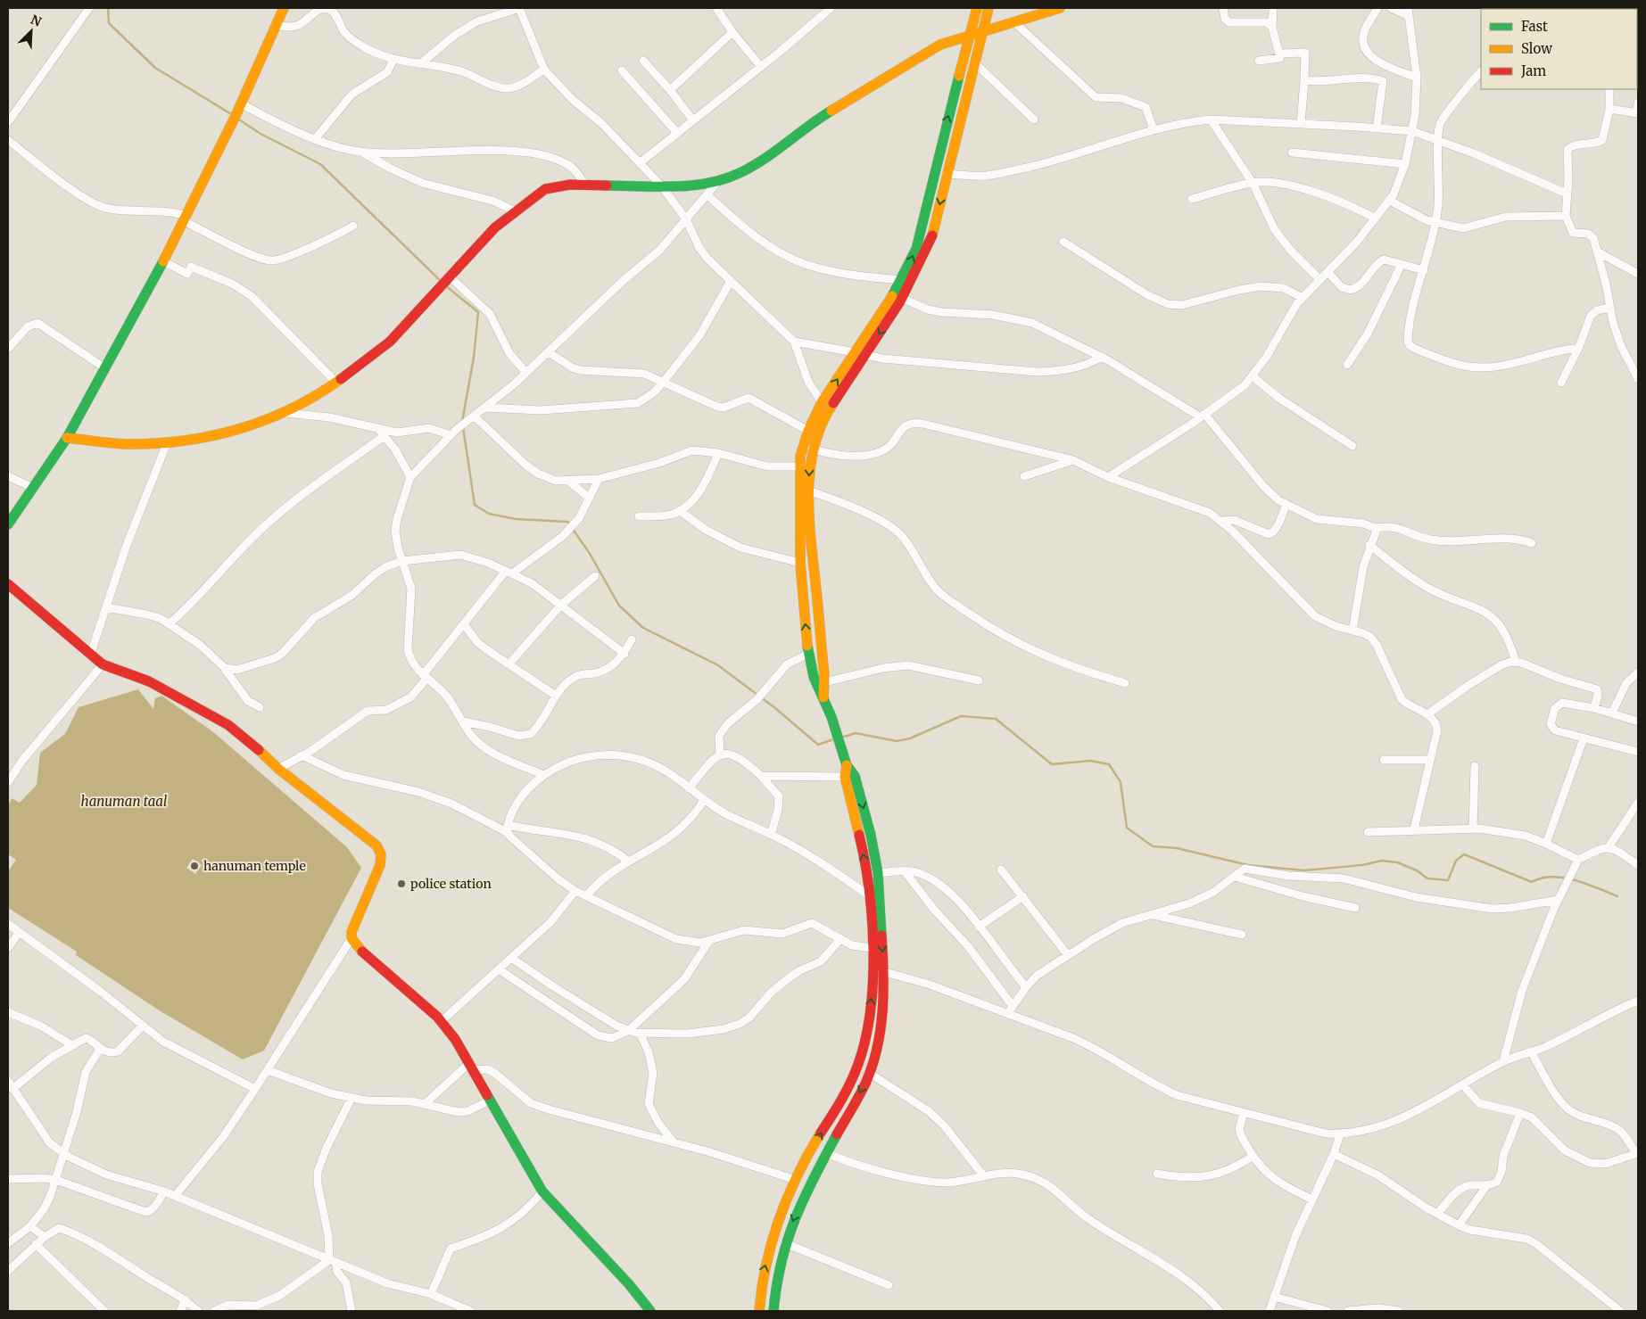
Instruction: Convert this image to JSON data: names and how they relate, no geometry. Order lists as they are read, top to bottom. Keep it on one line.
{"water":["hanuman taal"],"places":["hanuman temple","police station"],"legend":["Fast","Slow","Jam"],"north":"top right"}
